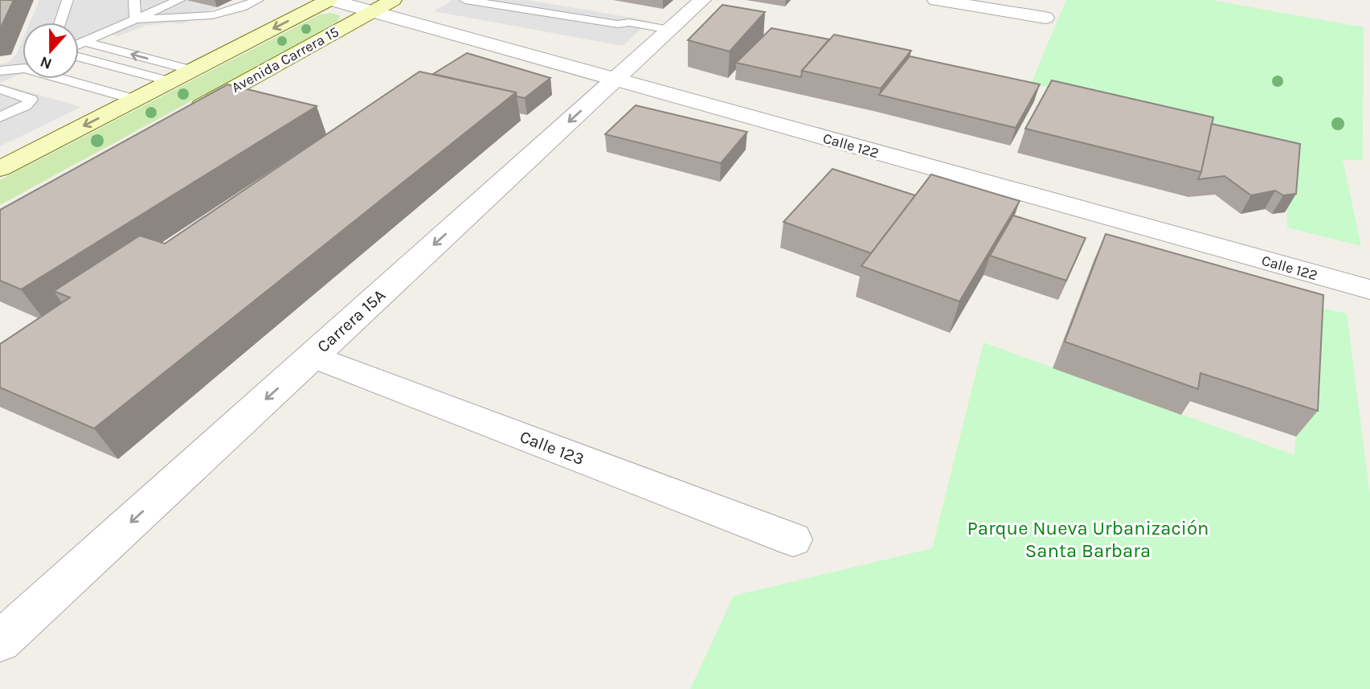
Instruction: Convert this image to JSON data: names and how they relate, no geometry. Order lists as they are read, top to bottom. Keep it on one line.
{"streets":{"main road":["Avenida Carrera 15"],"street":["Calle 122","Carrera 15A","Calle 123"]},"crossings":[["Avenida Carrera 15","Calle 122"],["Calle 122","Carrera 15A"],["Carrera 15A","Calle 123"]],"one_way":["Carrera 15A"],"parks":["Parque Nueva Urbanización Santa Barbara"],"north":"bottom"}
